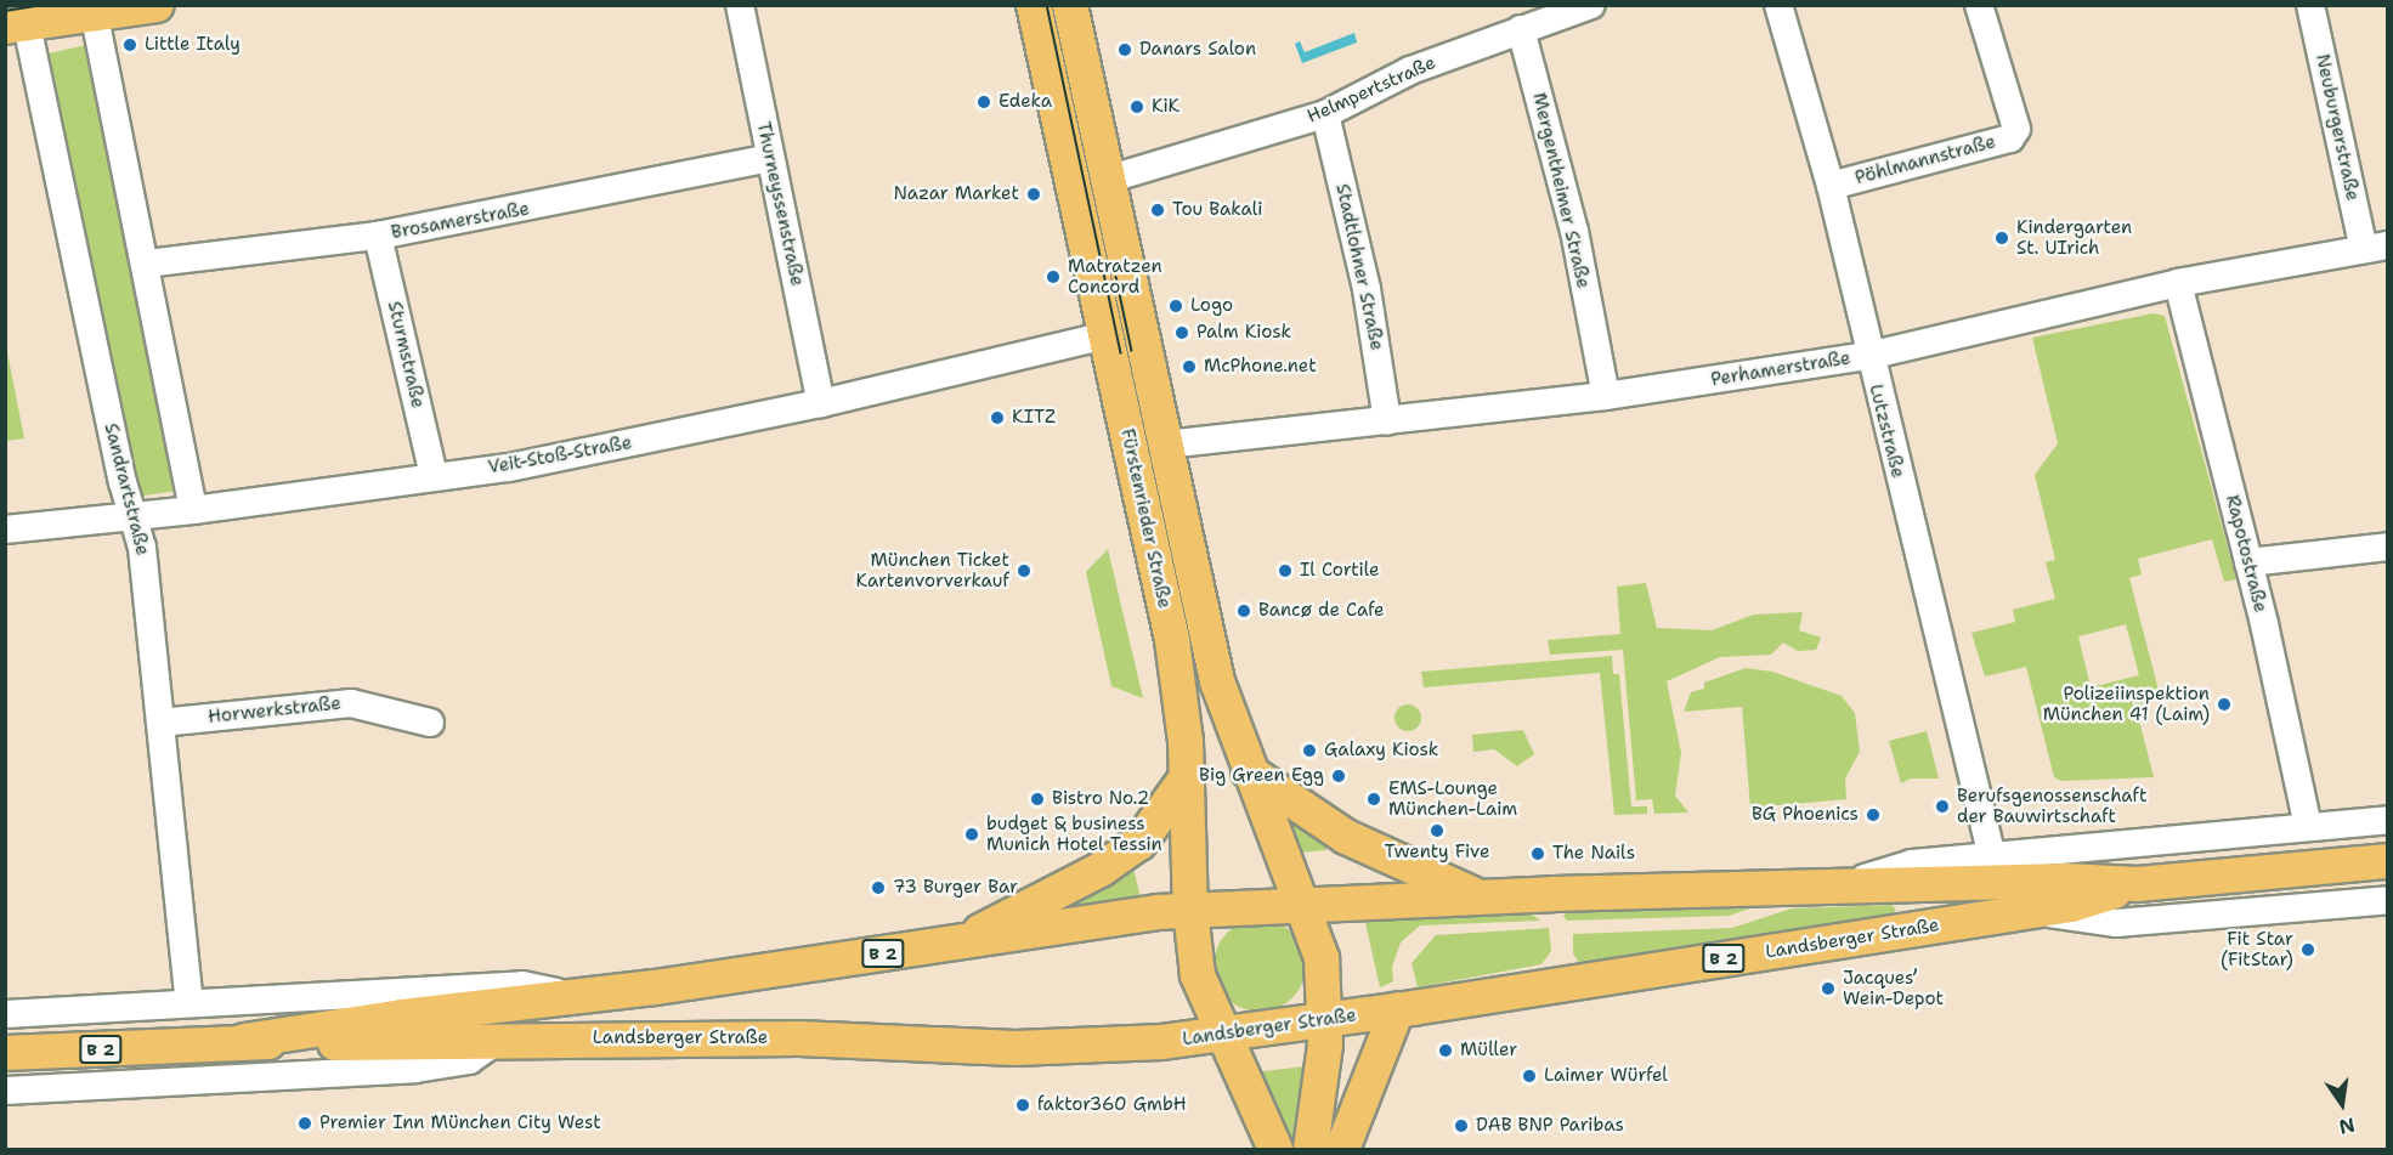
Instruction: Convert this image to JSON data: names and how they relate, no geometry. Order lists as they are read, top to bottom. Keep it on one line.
{"streets":{"main road":["Fürstenrieder Straße","Landsberger Straße","B 2"],"street":["Helmpertstraße","Neuburgerstraße","Pöhlmannstraße","Mergentheimer Straße","Thurneyssenstraße","Brosamerstraße","Stadtlohner Straße","Sturmstraße","Perhamerstraße","Lutzstraße","Veit-Stoß-Straße","Sandrartstraße","Rapotostraße","Horwerkstraße"]},"crossings":[["Helmpertstraße","Mergentheimer Straße"],["Helmpertstraße","Stadtlohner Straße"],["Helmpertstraße","Fürstenrieder Straße"],["Neuburgerstraße","Perhamerstraße"],["Pöhlmannstraße","Lutzstraße"],["Mergentheimer Straße","Perhamerstraße"],["Thurneyssenstraße","Brosamerstraße"],["Thurneyssenstraße","Veit-Stoß-Straße"],["Brosamerstraße","Sturmstraße"],["Stadtlohner Straße","Perhamerstraße"],["Sturmstraße","Veit-Stoß-Straße"],["Perhamerstraße","Lutzstraße"],["Perhamerstraße","Fürstenrieder Straße"],["Perhamerstraße","Rapotostraße"],["Lutzstraße","Landsberger Straße"],["Veit-Stoß-Straße","Sandrartstraße"],["Veit-Stoß-Straße","Fürstenrieder Straße"],["Sandrartstraße","Horwerkstraße"],["Sandrartstraße","Landsberger Straße"],["Fürstenrieder Straße","Landsberger Straße"],["Rapotostraße","Landsberger Straße"]],"places":["Little Italy","Danars Salon","Edeka","KiK","Nazar Market","Tou Bakali","Kindergarten St. UIrich","Matratzen Concord","Logo","Palm Kiosk","McPhone.net","KITZ","München Ticket Kartenvorverkauf","Il Cortile","Bancø de Cafe","Polizeiinspektion München 41 (Laim)","Galaxy Kiosk","Big Green Egg","Bistro No.2","EMS-Lounge München-Laim","Berufsgenossenschaft der Bauwirtschaft","BG Phoenics","Twenty Five","budget & business Munich Hotel Tessin","The Nails","73 Burger Bar","Fit Star (FitStar)","Jacques’ Wein-Depot","Müller","Laimer Würfel","faktor360 GmbH","Premier Inn München City West","DAB BNP Paribas"],"north":"bottom"}
